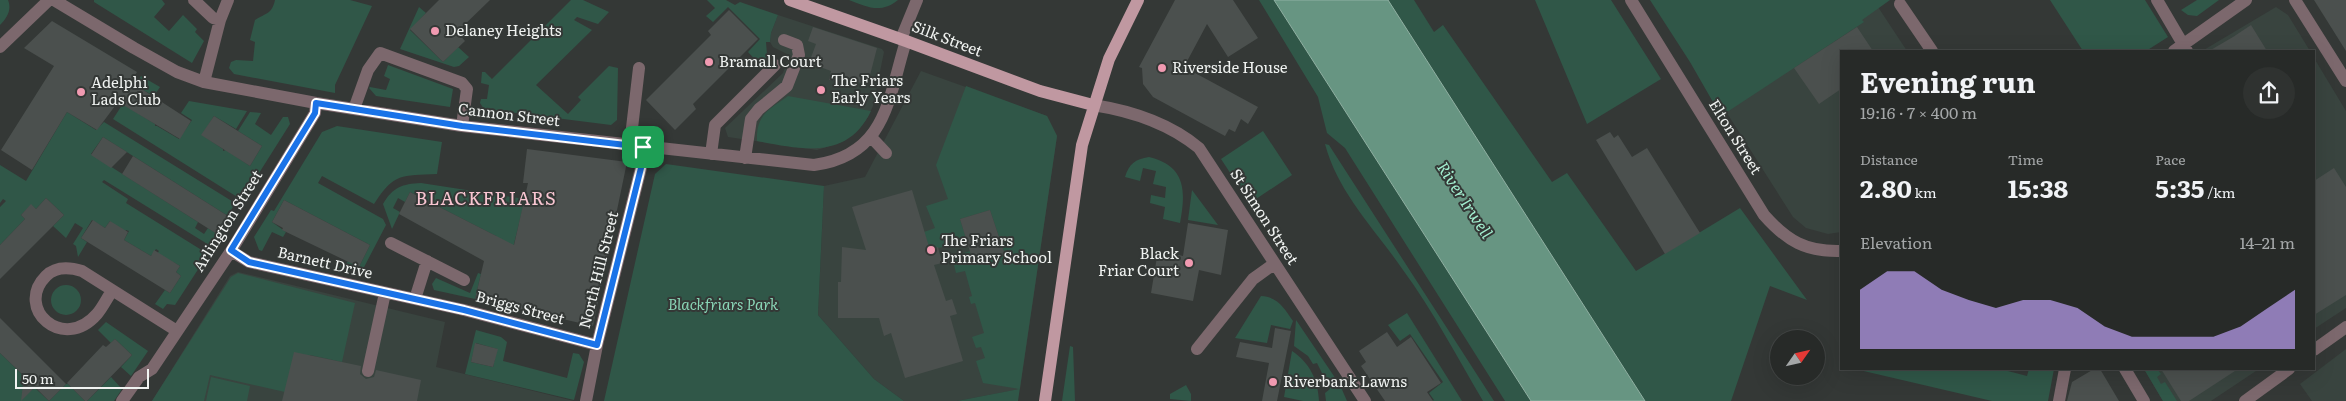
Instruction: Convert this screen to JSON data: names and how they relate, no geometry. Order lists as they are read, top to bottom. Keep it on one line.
{"streets":{"main road":["Silk Street"],"street":["Cannon Street","Elton Street","St Simon Street","Arlington Street","Barnett Drive","North Hill Street","Briggs Street"]},"crossings":[["Silk Street","Cannon Street"],["Silk Street","St Simon Street"],["Cannon Street","Arlington Street"],["Cannon Street","North Hill Street"],["Arlington Street","Barnett Drive"],["Barnett Drive","Briggs Street"],["North Hill Street","Briggs Street"]],"districts":["BLACKFRIARS"],"water":["River Irwell"],"parks":["Blackfriars Park"],"places":["Delaney Heights","Bramall Court","Riverside House","The Friars Early Years","Adelphi Lads Club","The Friars Primary School","Black Friar Court","Riverbank Lawns"],"scale_bar":"50 m","north":"top right","page":{"heading":["Evening run","19:16 · 7 × 400 m"],"stats":[["Distance","2.80 km"],["Time","15:38"],["Pace","5:35 /km"]],"chart":["Elevation","14–21 m"],"scale":"50 m"}}
